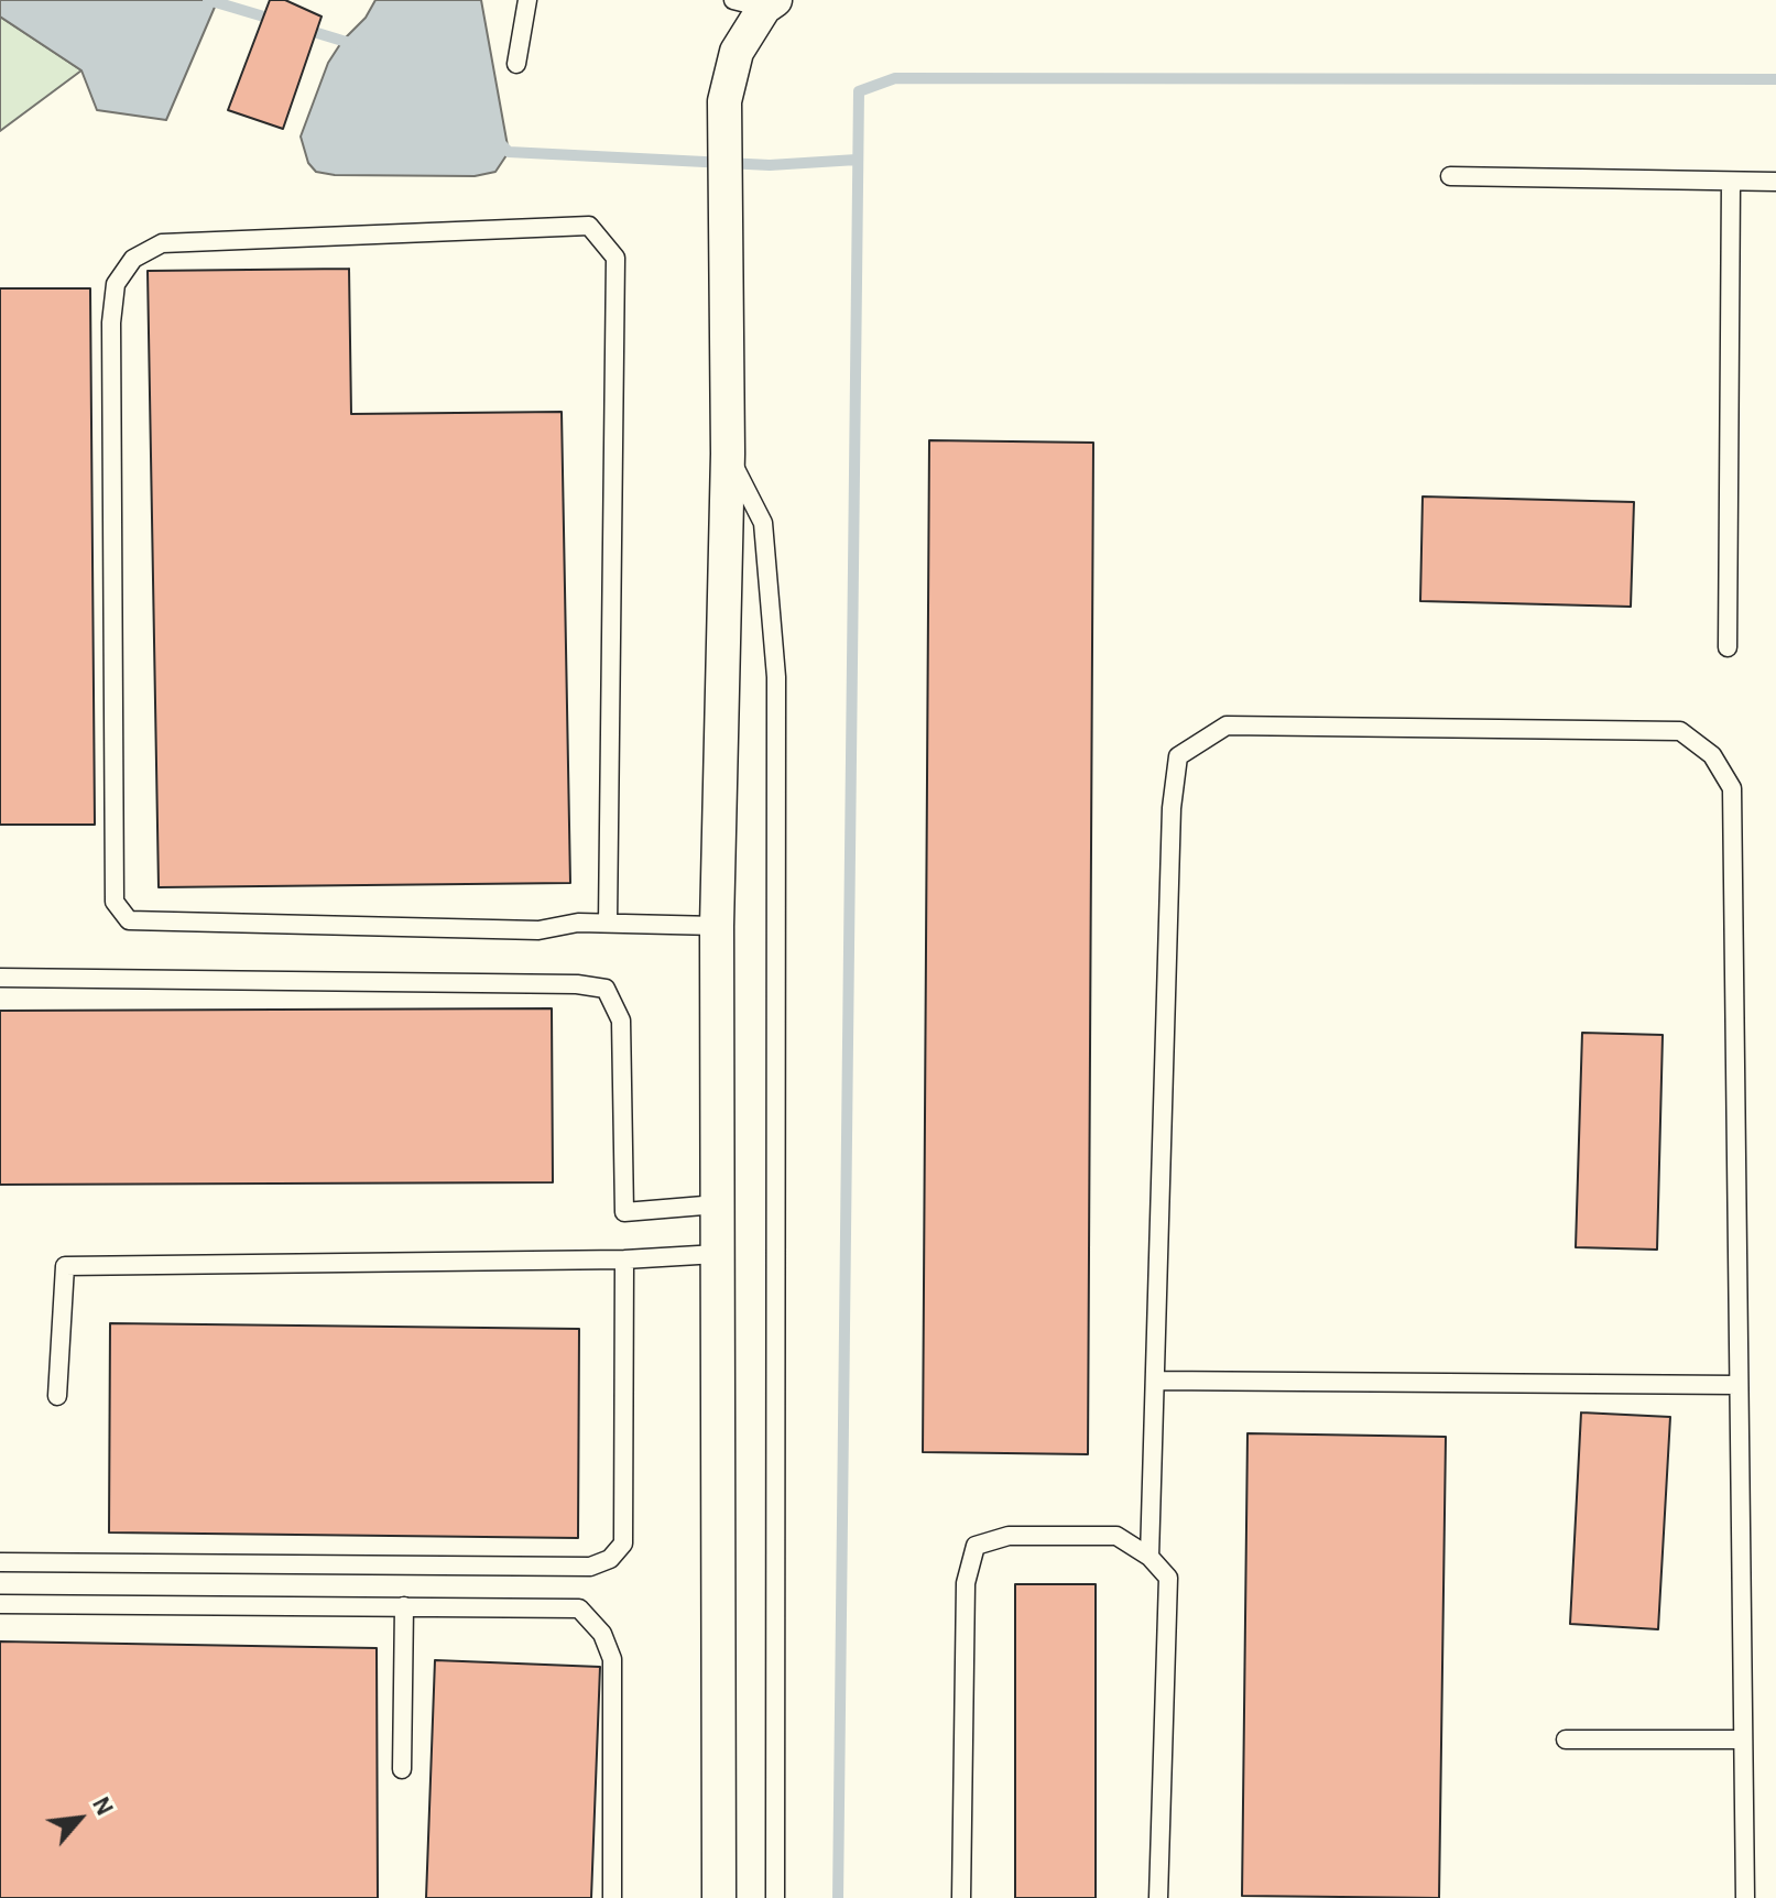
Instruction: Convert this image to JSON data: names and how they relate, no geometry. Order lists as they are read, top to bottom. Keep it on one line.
{"north":"top right"}
